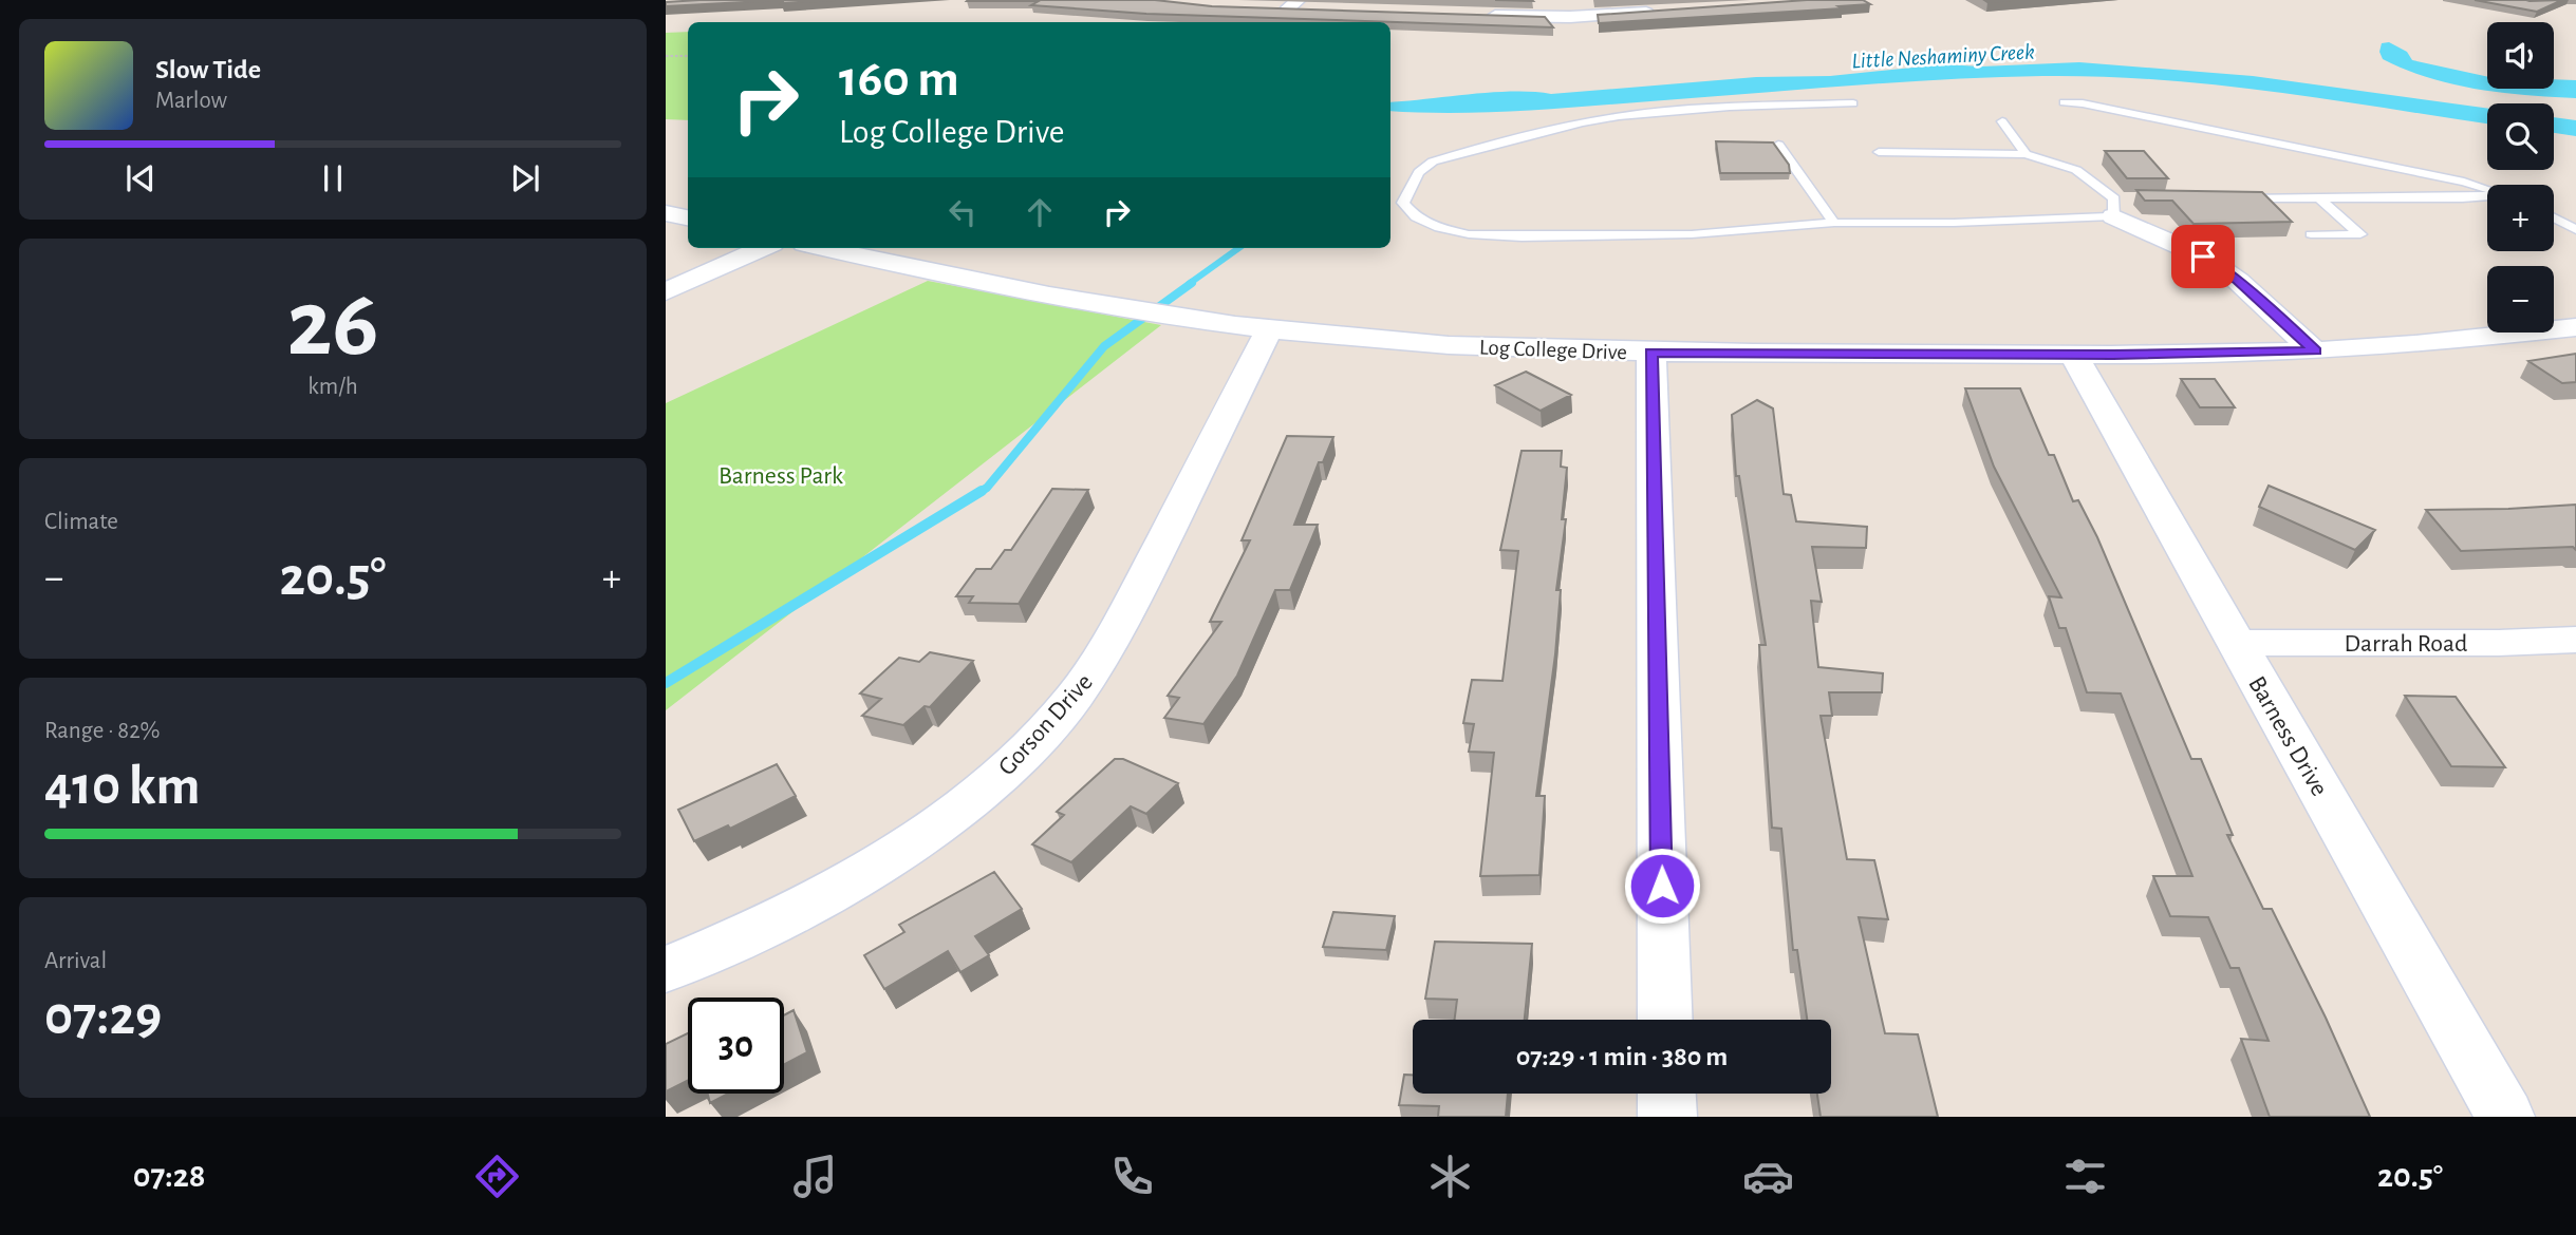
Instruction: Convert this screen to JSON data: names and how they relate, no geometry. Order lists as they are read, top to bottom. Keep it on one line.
{"streets":{"street":["Log College Drive","Darrah Road","Gorson Drive","Barness Drive"]},"crossings":[["Log College Drive","Gorson Drive"],["Log College Drive","Barness Drive"],["Darrah Road","Barness Drive"]],"water":["Little Neshaminy Creek"],"parks":["Barness Park"],"page":{"map_buttons":["+","−"],"turn":["160 m","Log College Drive"],"song":["Slow Tide","Marlow"],"tile":[["26","km/h"],"Climate",["Range · 82%","410 km"],["Arrival","07:29"]],"heat":["−","20.5°","+"],"limit":"30","trip":"07:29 · 1 min · 380 m","tabs":["07:28","20.5°"]}}
